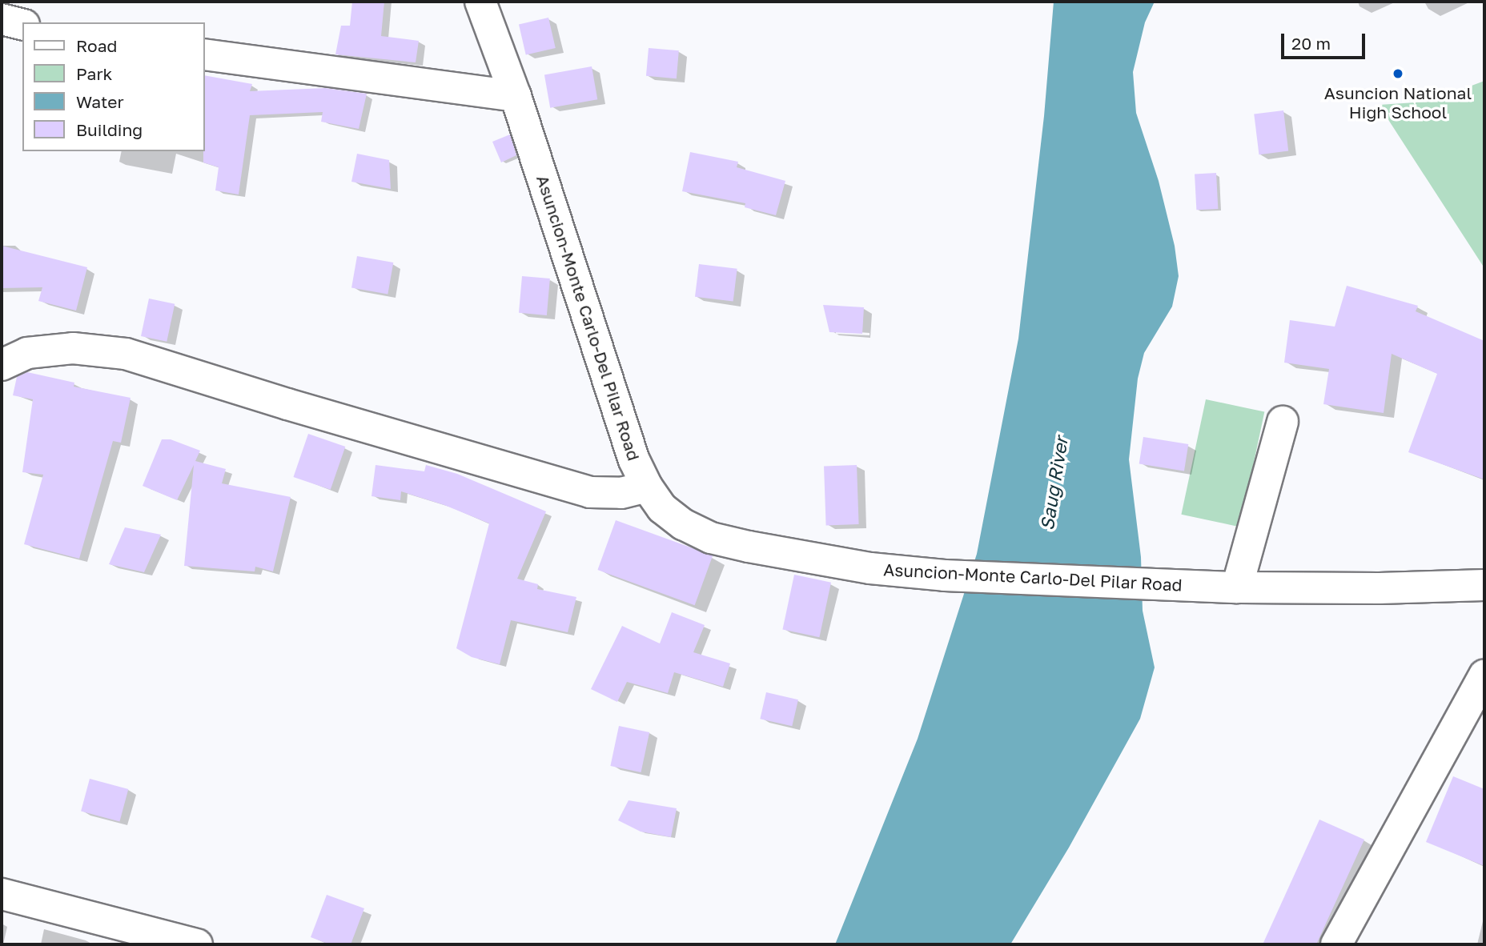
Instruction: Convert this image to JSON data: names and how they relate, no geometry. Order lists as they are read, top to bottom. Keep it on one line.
{"streets":{"street":["Asuncion-Monte Carlo-Del Pilar Road"]},"water":["Saug River"],"places":["Asuncion National High School"],"legend":["Road","Park","Water","Building"],"scale_bar":"20 m"}
